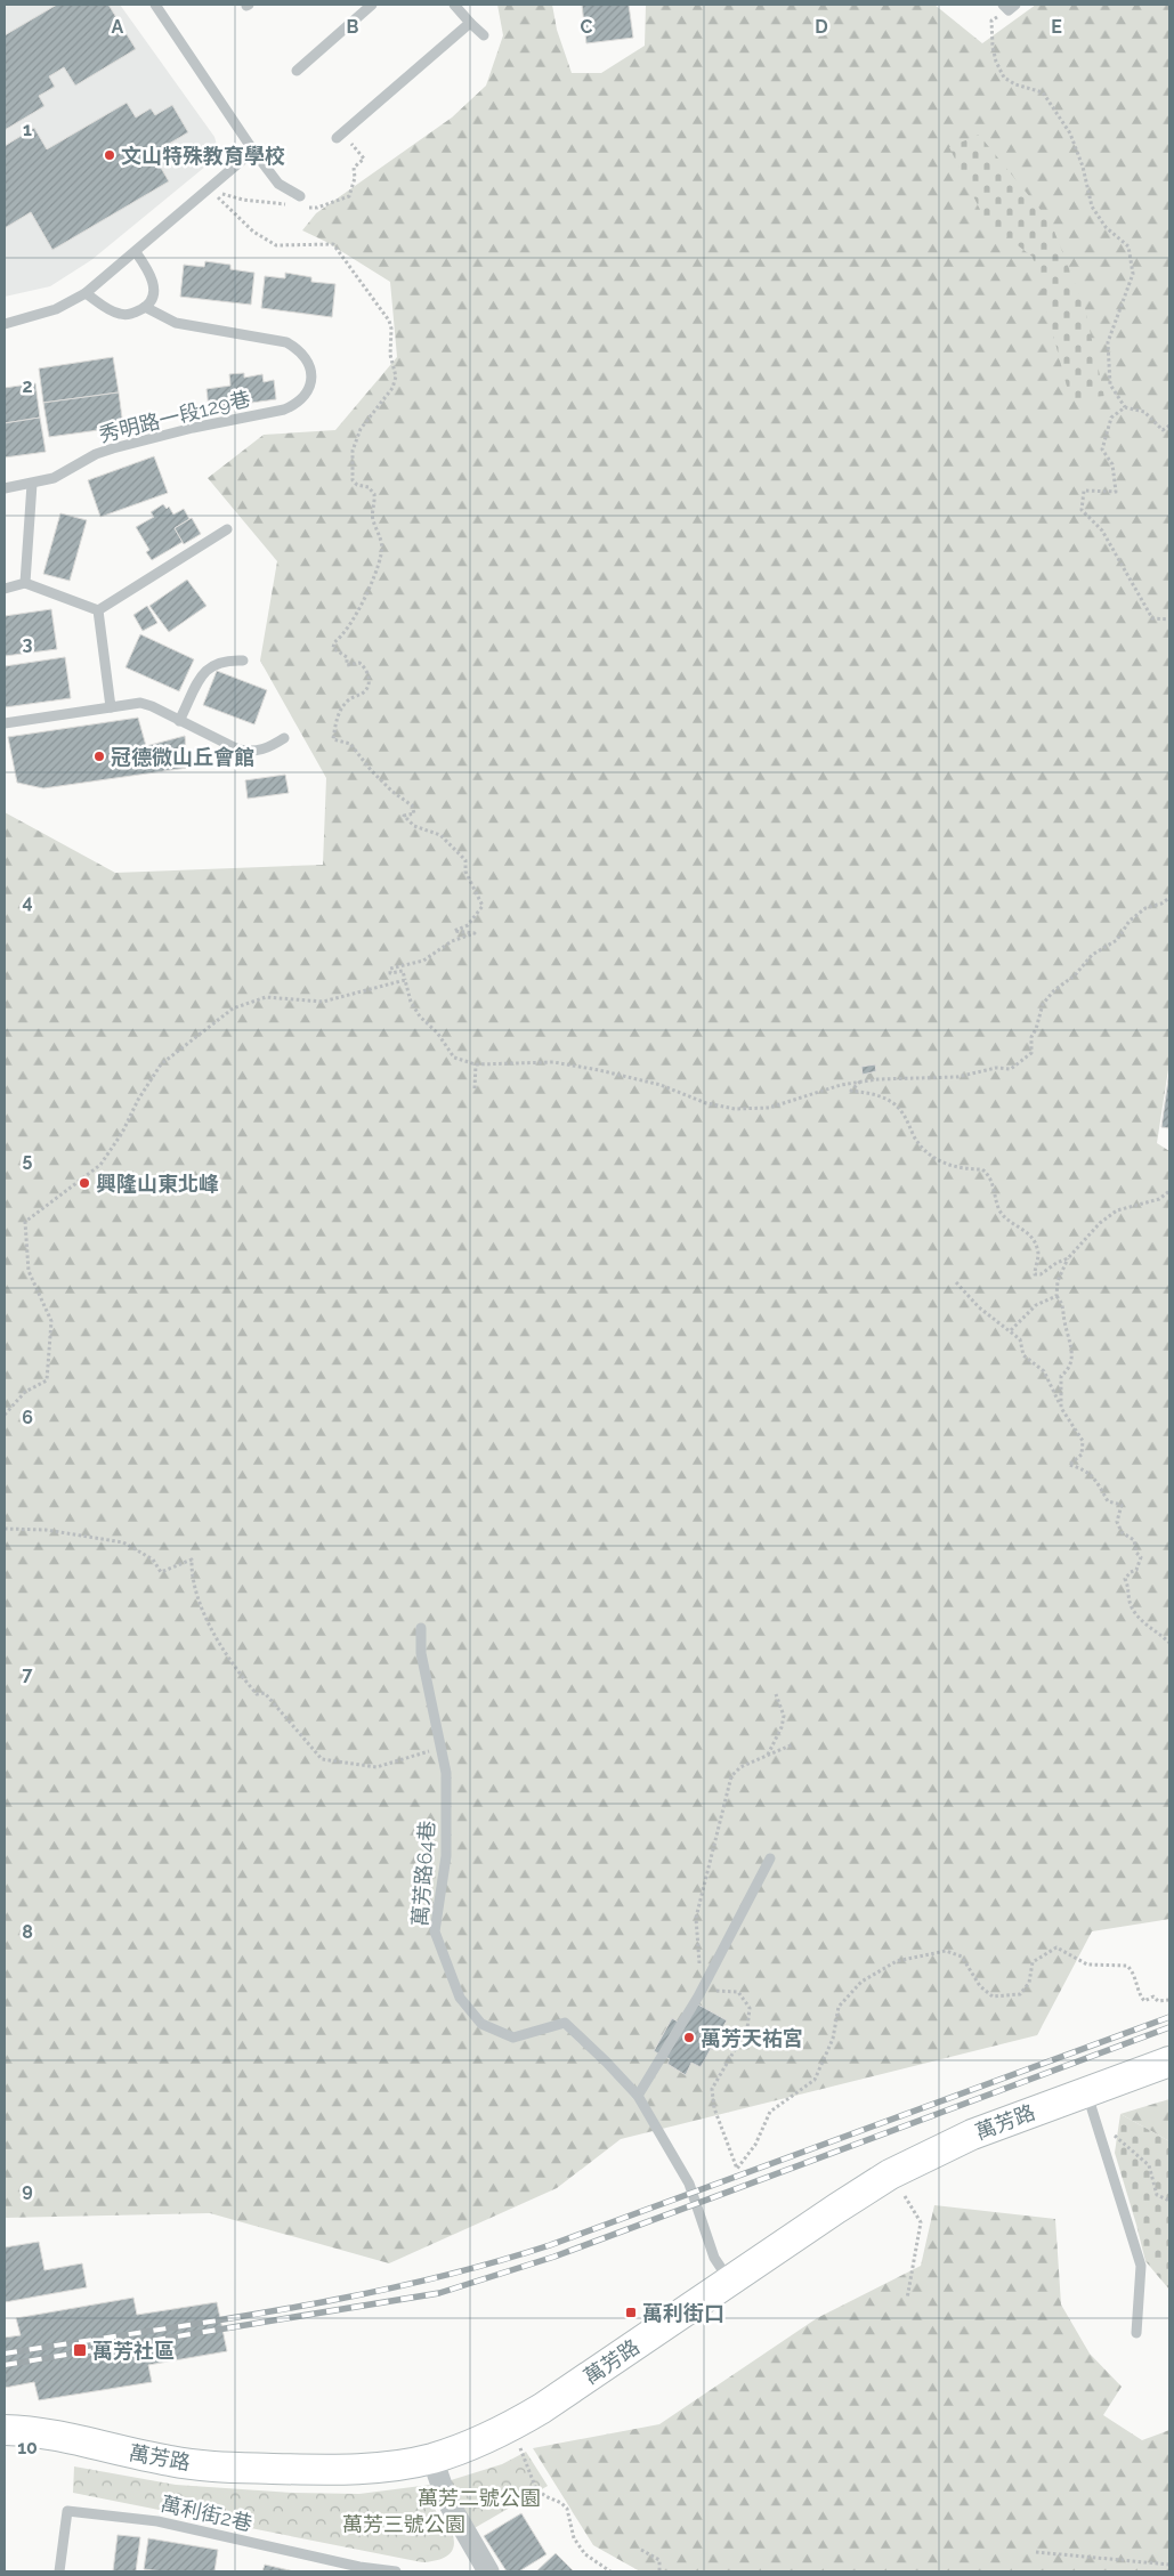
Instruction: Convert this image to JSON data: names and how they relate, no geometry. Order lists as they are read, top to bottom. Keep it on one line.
{"streets":{"street":["萬芳路"],"lane":["秀明路一段129巷","萬芳路64巷","萬利街2巷"]},"crossings":[["萬芳路64巷","萬芳路"]],"parks":["萬芳二號公園","萬芳三號公園"],"places":{"other":["文山特殊教育學校","冠德微山丘會館","興隆山東北峰","萬芳天祐宮"],"transit":["萬利街口","萬芳社區"]},"grid":{"columns":["A","B","C","D","E"],"rows":["1","2","3","4","5","6","7","8","9","10"]}}
